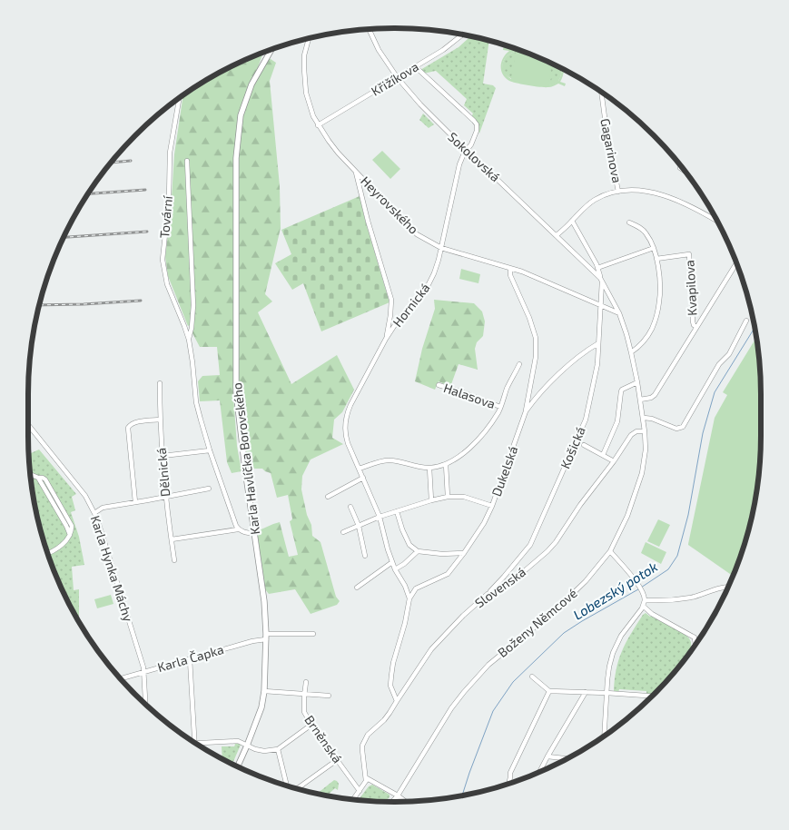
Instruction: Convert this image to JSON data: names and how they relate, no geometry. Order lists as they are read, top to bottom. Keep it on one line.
{"streets":{"street":["Křižíkova","Gagarinova","Sokolovská","Heyrovského","Tovární","Kvapilova","Hornická","Halasova","Košická","Karla Havlíčka Borovského","Dukelská","Dělnická","Karla Hynka Máchy","Slovenská","Boženy Němcové","Karla Čapka","Brněnská"]},"crossings":[["Křižíkova","Sokolovská"],["Křižíkova","Heyrovského"],["Křižíkova","Hornická"],["Sokolovská","Heyrovského"],["Sokolovská","Hornická"],["Sokolovská","Košická"],["Sokolovská","Boženy Němcové"],["Heyrovského","Hornická"],["Heyrovského","Košická"],["Hornická","Dukelská"],["Košická","Dukelská"],["Košická","Slovenská"],["Karla Havlíčka Borovského","Karla Čapka"],["Karla Hynka Máchy","Karla Čapka"],["Slovenská","Boženy Němcové"]],"water":["Lobezský potok"]}
